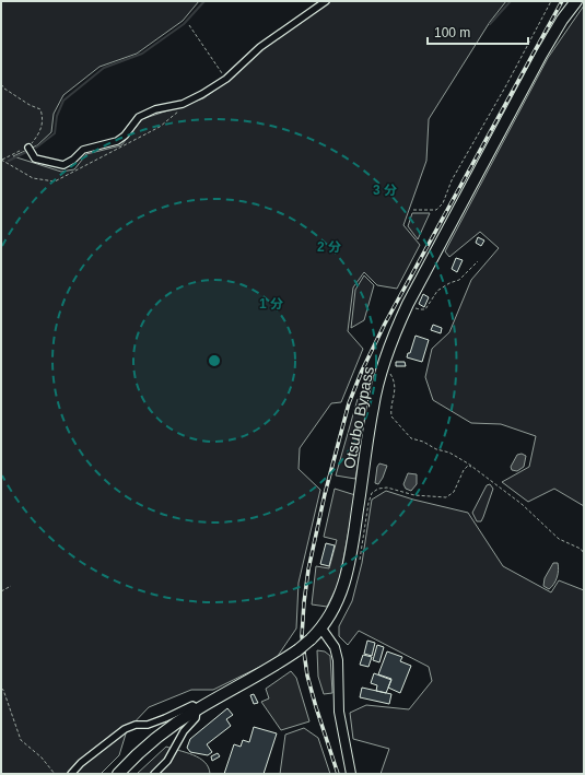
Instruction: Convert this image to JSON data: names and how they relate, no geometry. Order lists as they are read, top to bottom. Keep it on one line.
{"streets":{"highway":["Otsubo Bypass"]},"scale_bar":"100 m","rings":["3 分","2 分","1 分"]}
